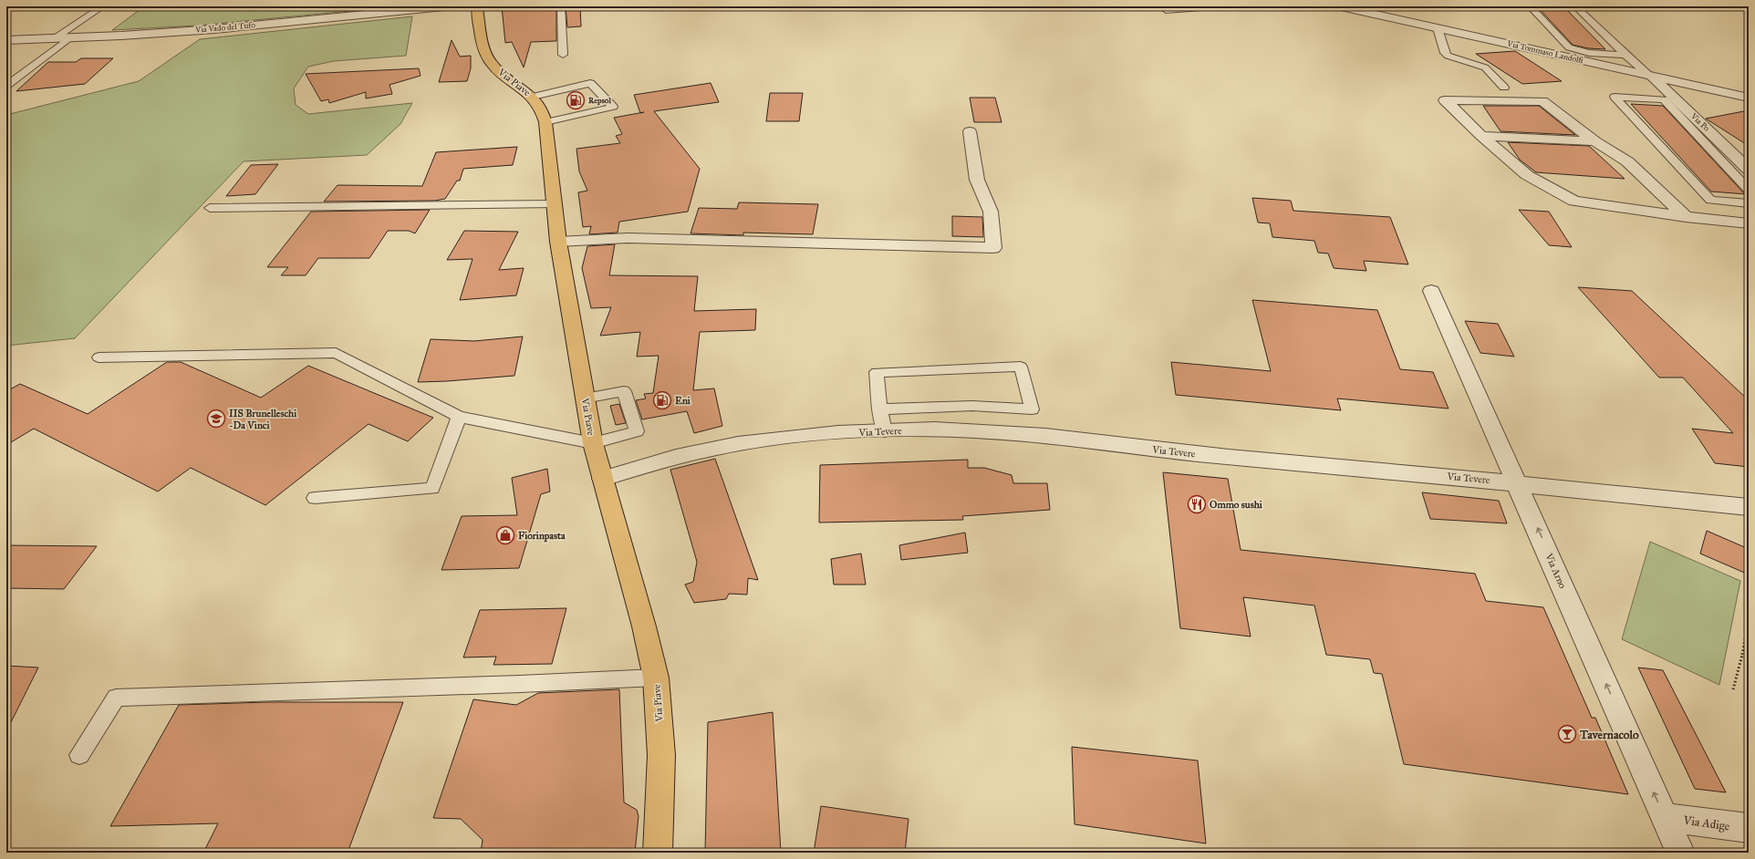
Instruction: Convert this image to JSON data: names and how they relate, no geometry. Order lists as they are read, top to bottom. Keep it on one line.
{"streets":{"main road":["Via Piave"],"street":["Via Vado del Tufo","Via Tommaso Landolfi","Via Po","Via Tevere","Via Arno","Via Adige"]},"crossings":[["Via Tommaso Landolfi","Via Po"],["Via Piave","Via Tevere"],["Via Tevere","Via Arno"],["Via Arno","Via Adige"]],"one_way":["Via Arno"],"places":{"fuel station":["Repsol","Eni"],"school or university":["IIS Brunelleschi -Da Vinci"],"restaurant":["Ommo sushi"],"shop":["Fiorinpasta"],"bar":["Tavernacolo"]}}
